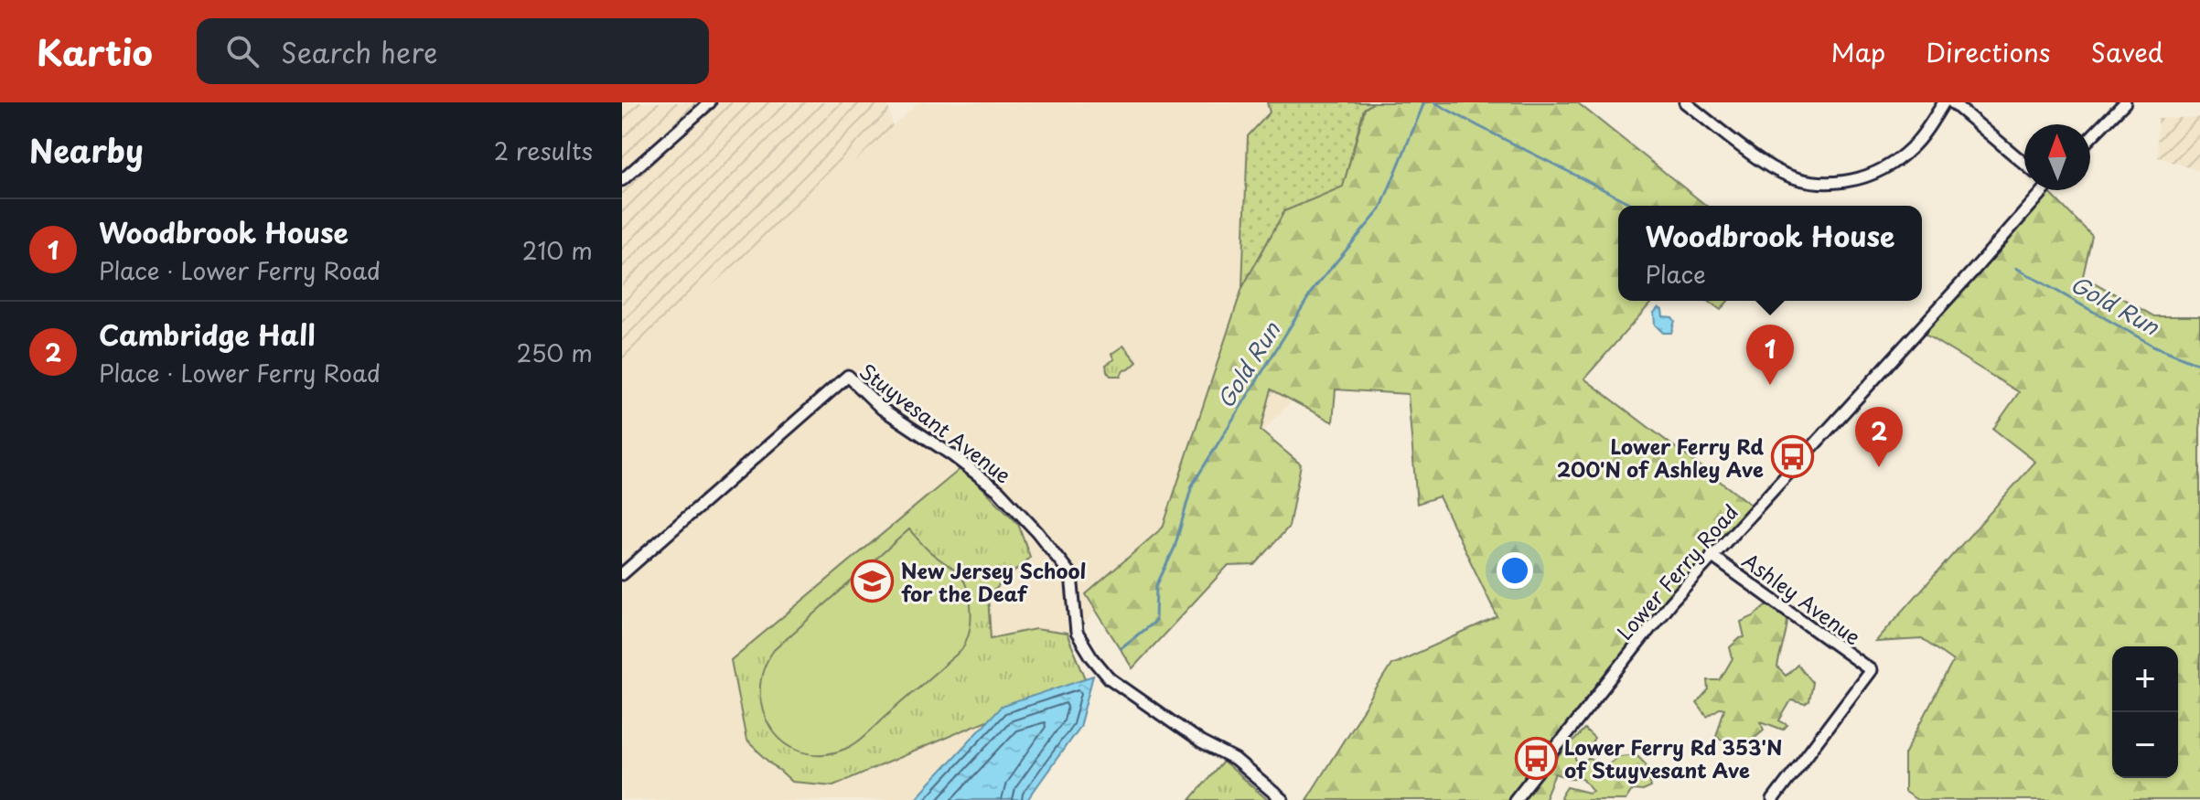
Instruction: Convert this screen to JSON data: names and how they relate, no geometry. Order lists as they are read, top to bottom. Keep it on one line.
{"streets":{"street":["Stuyvesant Avenue","Lower Ferry Road","Ashley Avenue"]},"crossings":[["Lower Ferry Road","Ashley Avenue"]],"water":["Gold Run"],"places":{"bus stop":["Lower Ferry Rd 200'N of Ashley Ave","Lower Ferry Rd 353'N of Stuyvesant Ave"],"school or university":["New Jersey School for the Deaf"]},"north":"top","page":{"header":"Kartio","search":"Search here","nav":["Map","Directions","Saved"],"heading":["Nearby","2 results"],"list":[{"mark":"1","name":"Woodbrook House","note":"Place · Lower Ferry Road","value":"210 m"},{"mark":"2","name":"Cambridge Hall","note":"Place · Lower Ferry Road","value":"250 m"}],"popup":["Woodbrook House","Place"],"pins":["1","2"],"map_buttons":["+","−"]}}
